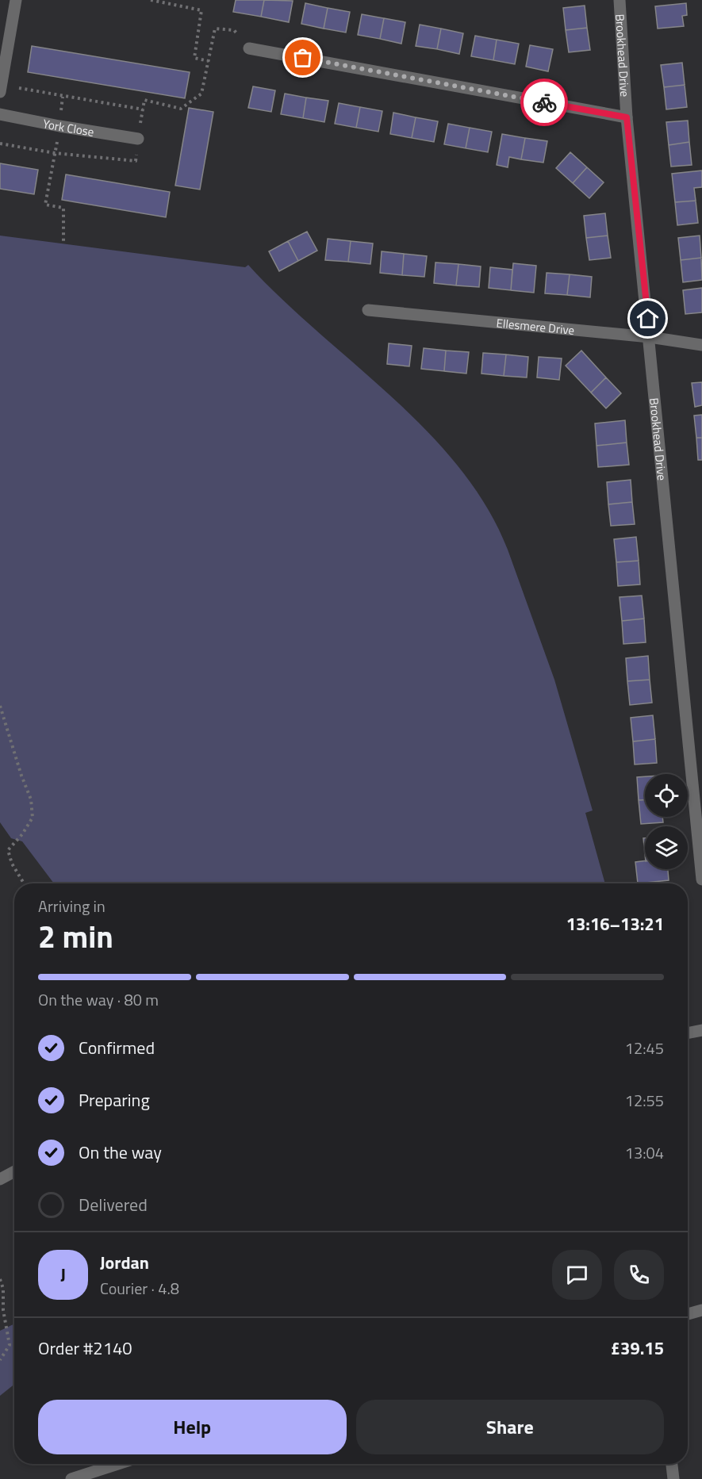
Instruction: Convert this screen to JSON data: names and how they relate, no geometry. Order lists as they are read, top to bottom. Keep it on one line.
{"streets":{"street":["Brookhead Drive","York Close","Ellesmere Drive"]},"crossings":[["Brookhead Drive","Ellesmere Drive"]],"page":{"heading":["2 min","Arriving in","13:16–13:21"],"panel":["Jordan","Courier · 4.8","Order #2140","£39.15"],"bar":"On the way · 80 m","list":[["Confirmed","12:45"],["Preparing","12:55"],["On the way","13:04"],"Delivered"],"round":"J","buttons":["Help","Share"]}}
